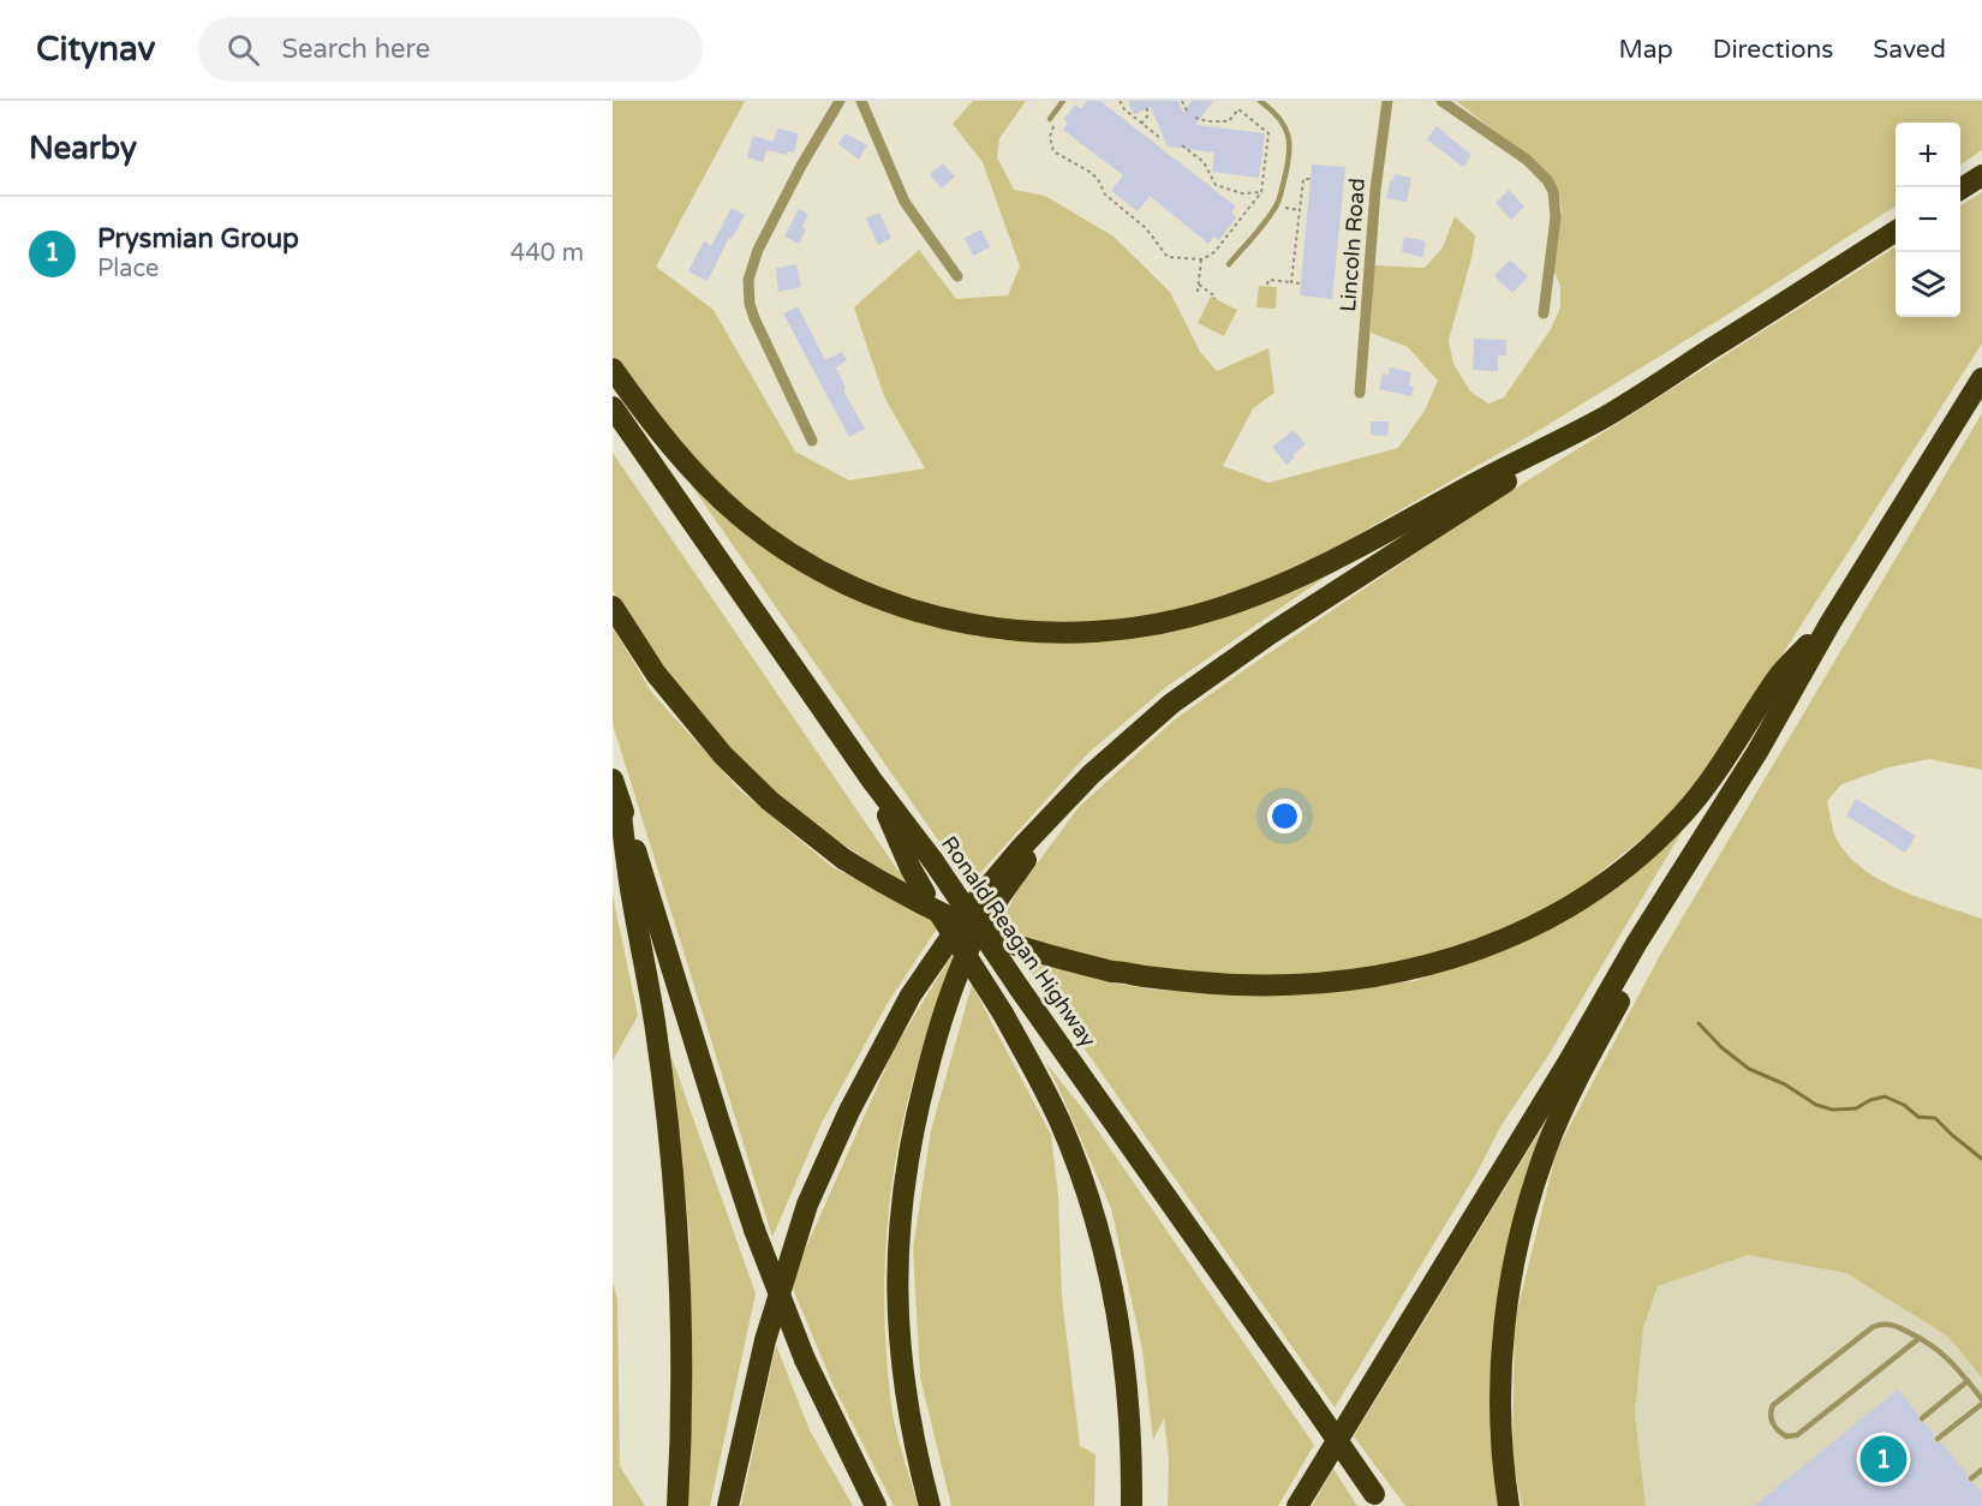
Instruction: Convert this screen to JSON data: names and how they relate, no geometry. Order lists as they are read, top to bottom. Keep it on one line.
{"streets":{"highway":["Ronald Reagan Highway"],"street":["Lincoln Road"]},"page":{"header":"Citynav","search":"Search here","nav":["Map","Directions","Saved"],"heading":"Nearby","map_buttons":["+","−"],"list":[{"mark":"1","name":"Prysmian Group","note":"Place","value":"440 m"}],"pins":"1"}}
